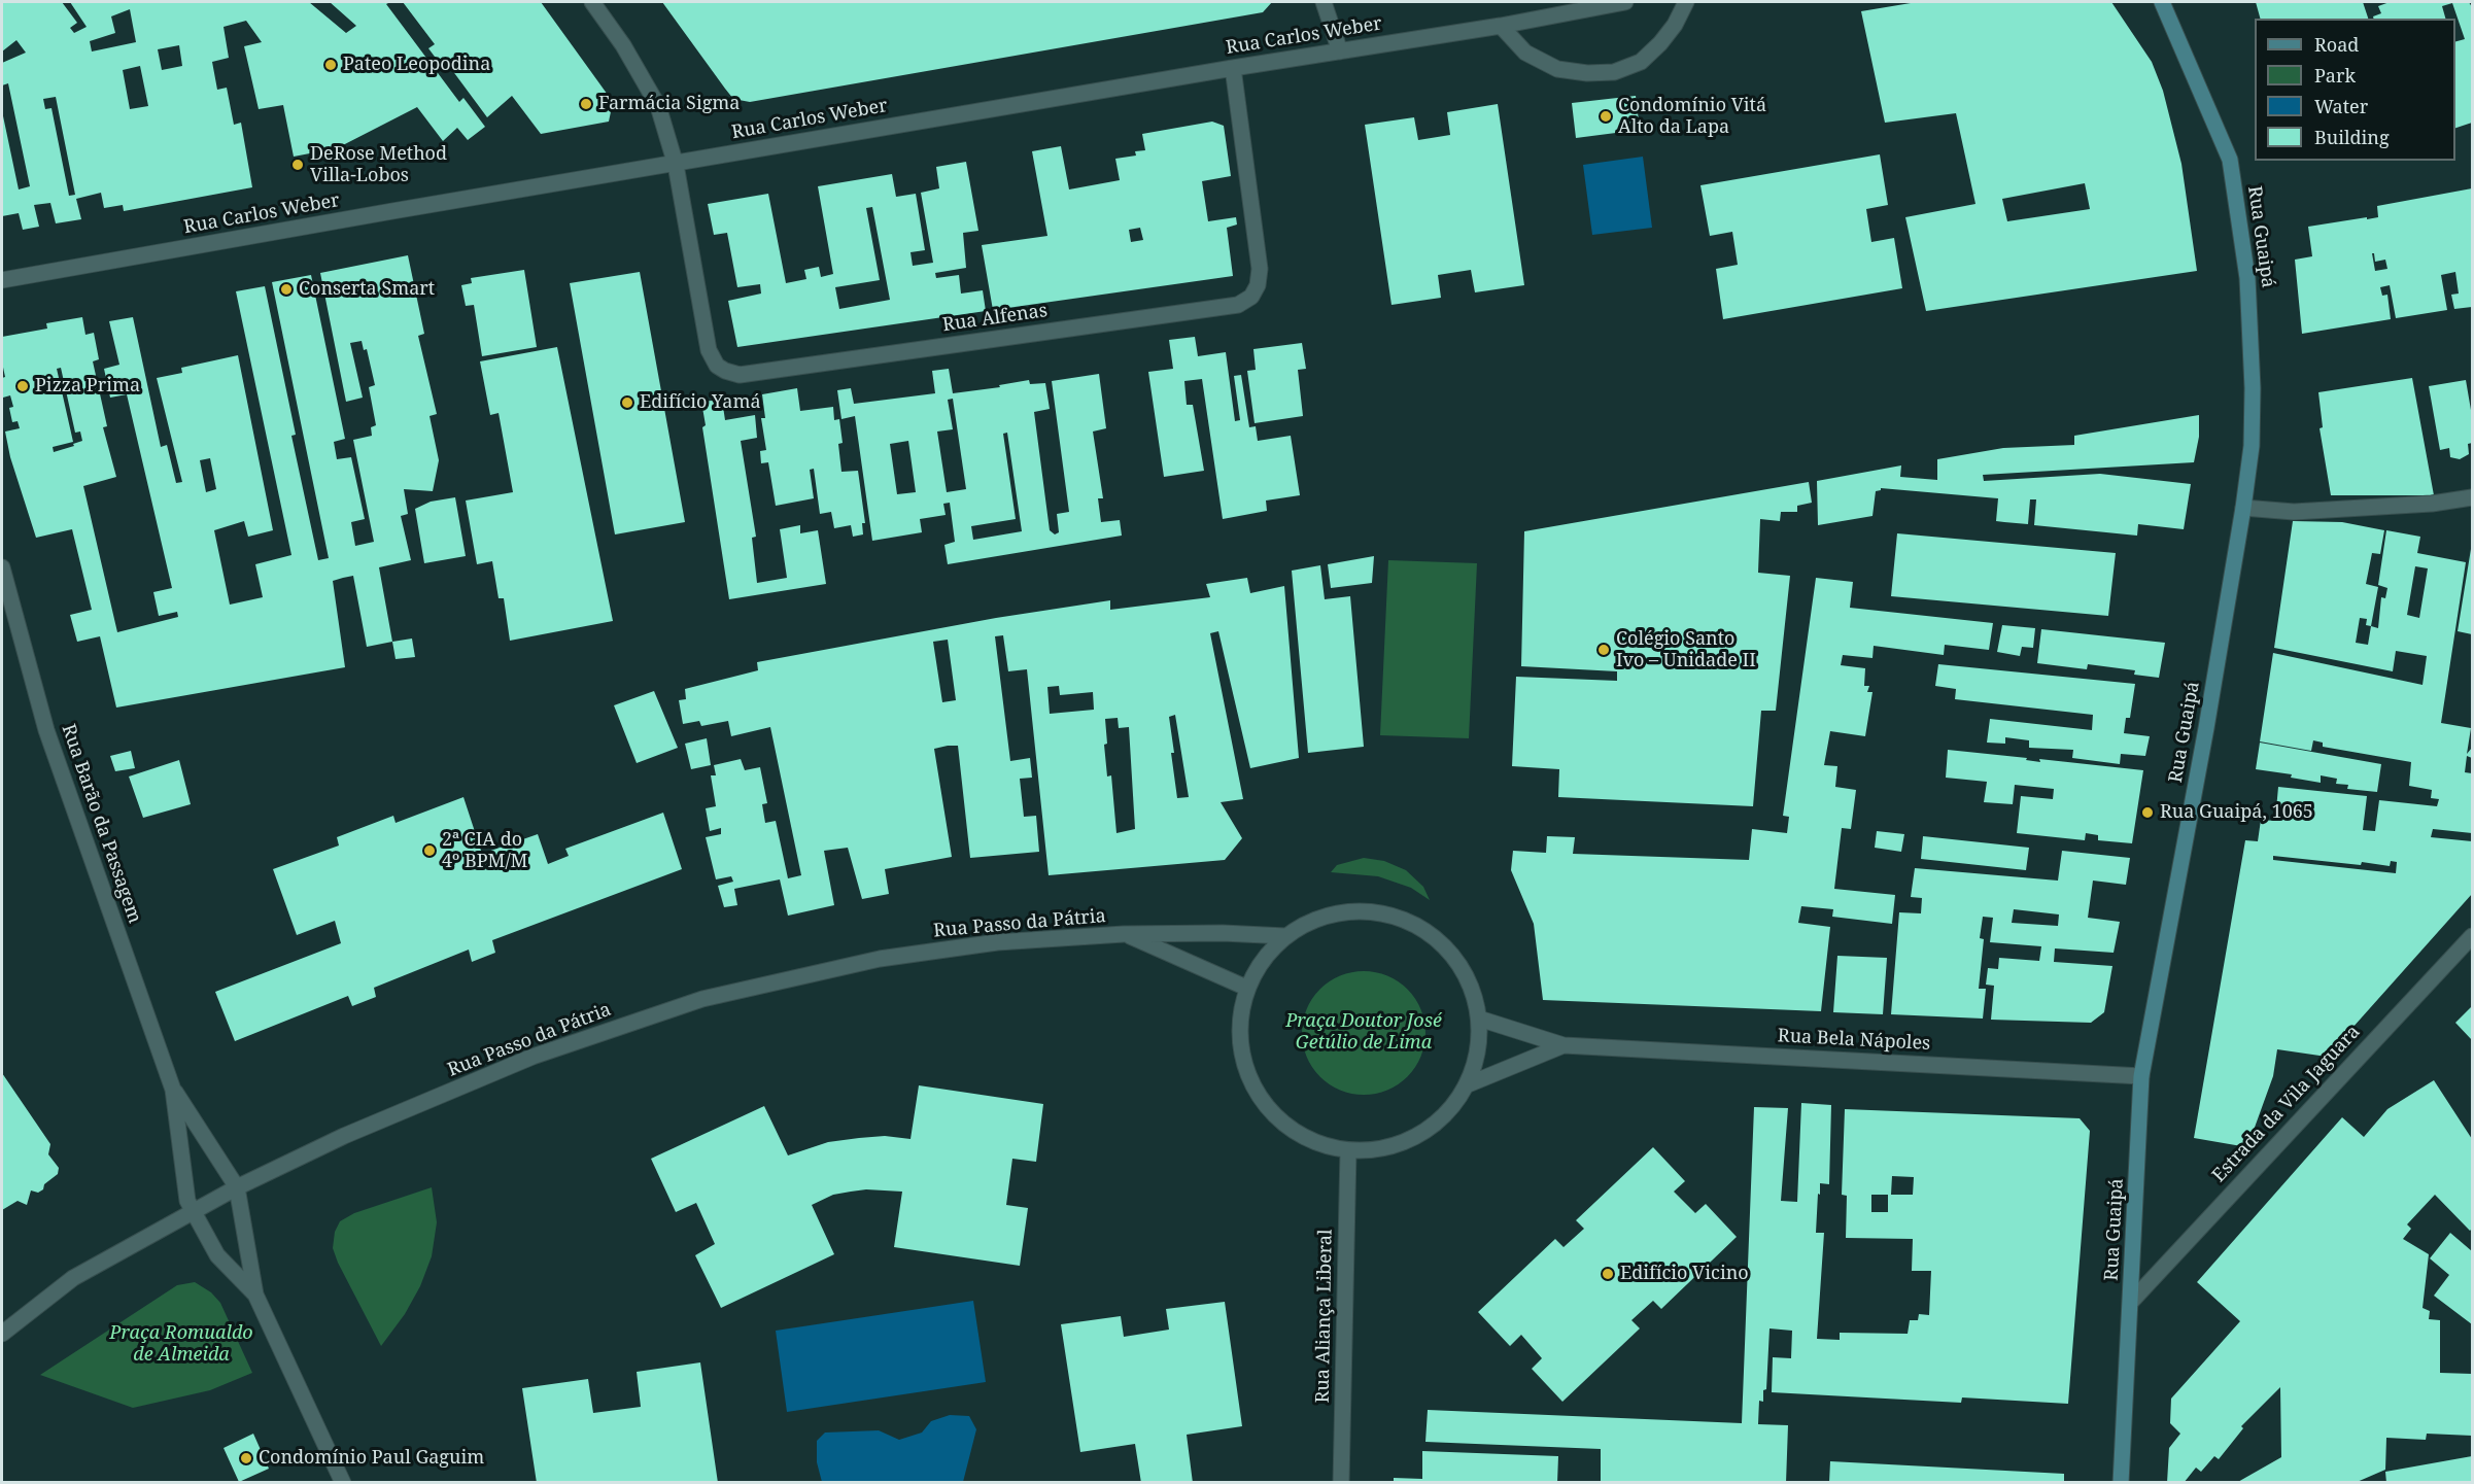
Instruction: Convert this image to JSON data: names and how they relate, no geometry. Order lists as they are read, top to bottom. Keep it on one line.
{"streets":{"main road":["Rua Guaipá"],"street":["Rua Carlos Weber","Rua Alfenas","Rua Barão da Passagem","Rua Passo da Pátria","Rua Bela Nápoles","Estrada da Vila Jaguara","Rua Aliança Liberal"]},"crossings":[["Rua Carlos Weber","Rua Alfenas"],["Rua Guaipá","Rua Bela Nápoles"],["Rua Guaipá","Estrada da Vila Jaguara"],["Rua Barão da Passagem","Rua Passo da Pátria"]],"parks":["Praça Doutor José Getúlio de Lima","Praça Romualdo de Almeida"],"places":["Pateo Leopodina","Farmácia Sigma","Condomínio Vitá Alto da Lapa","DeRose Method Villa-Lobos","Conserta Smart","Pizza Prima","Edifício Yamá","Colégio Santo Ivo – Unidade II","Rua Guaipá, 1065","2ª CIA do 4º BPM/M","Edifício Vicino","Condomínio Paul Gaguim"],"legend":["Road","Park","Water","Building"]}
